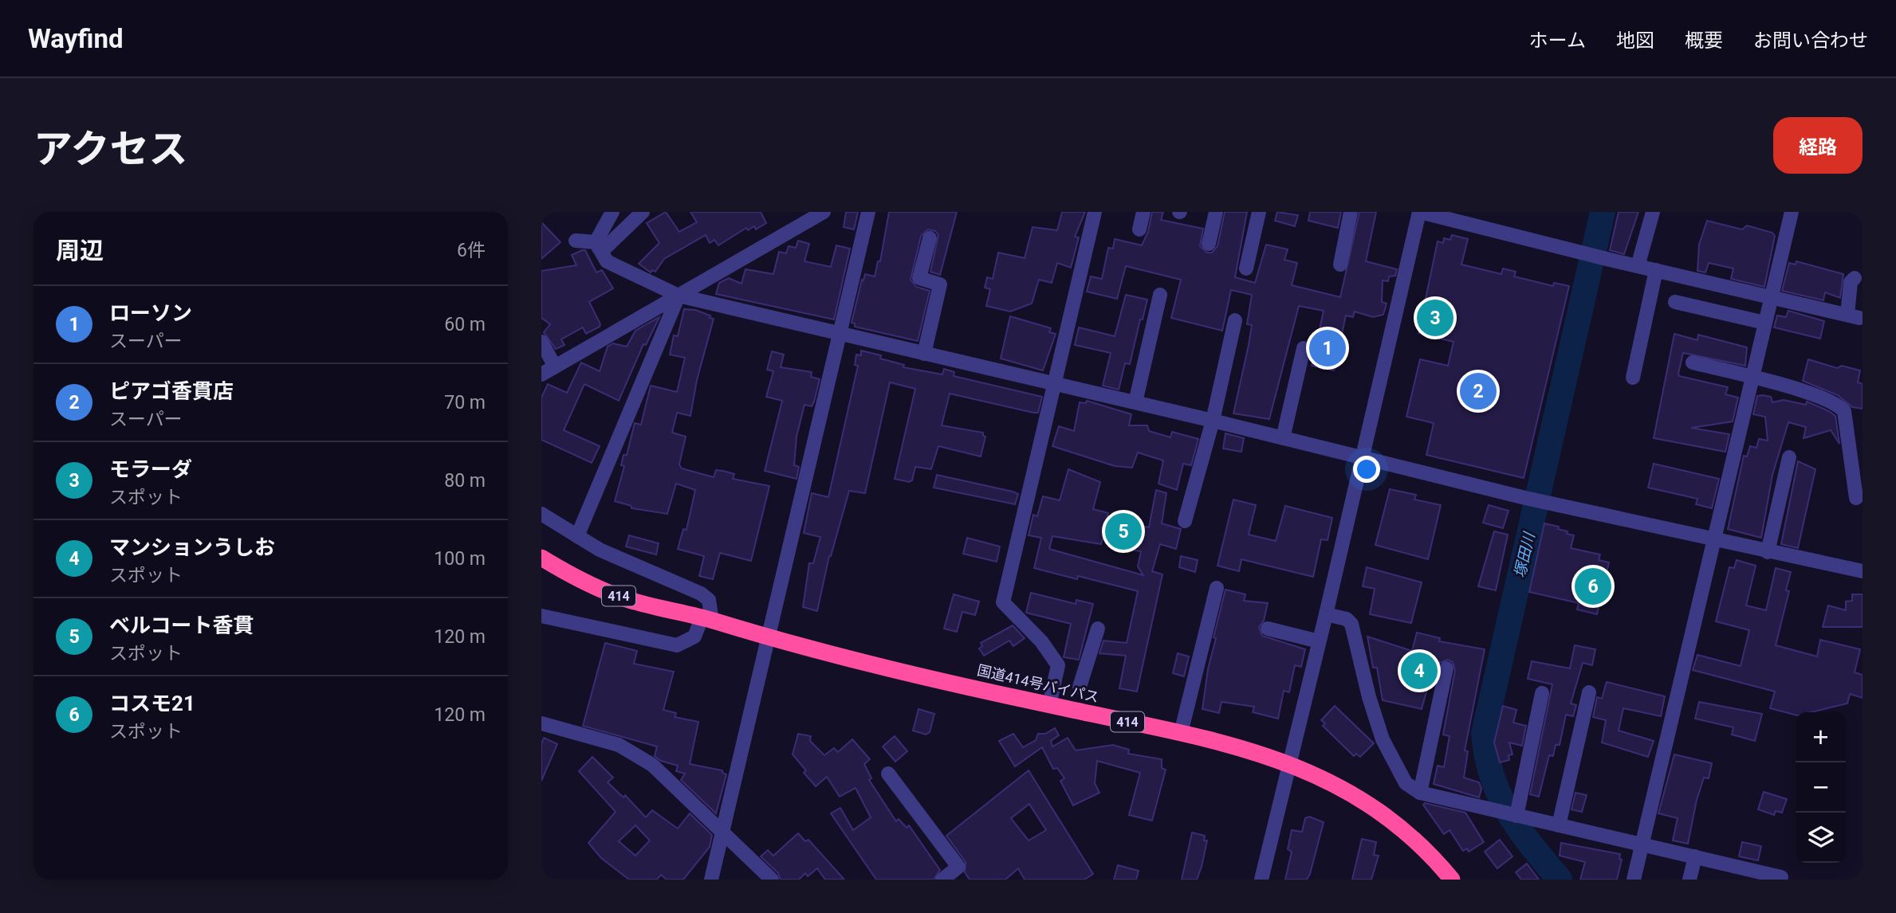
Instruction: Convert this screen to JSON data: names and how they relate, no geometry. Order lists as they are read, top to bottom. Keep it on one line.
{"streets":{"highway":["414","国道414号バイパス"]},"water":["塚田川"],"page":{"header":"Wayfind","nav":["ホーム","地図","概要","お問い合わせ"],"title":"アクセス","buttons":"経路","heading":["周辺","6件"],"list":[{"mark":"1","name":"ローソン","note":"スーパー","value":"60 m"},{"mark":"2","name":"ピアゴ香貫店","note":"スーパー","value":"70 m"},{"mark":"3","name":"モラーダ","note":"スポット","value":"80 m"},{"mark":"4","name":"マンションうしお","note":"スポット","value":"100 m"},{"mark":"5","name":"ベルコート香貫","note":"スポット","value":"120 m"},{"mark":"6","name":"コスモ21","note":"スポット","value":"120 m"}],"pins":["3","1","2","5","6","4"],"map_buttons":["+","−"]}}
